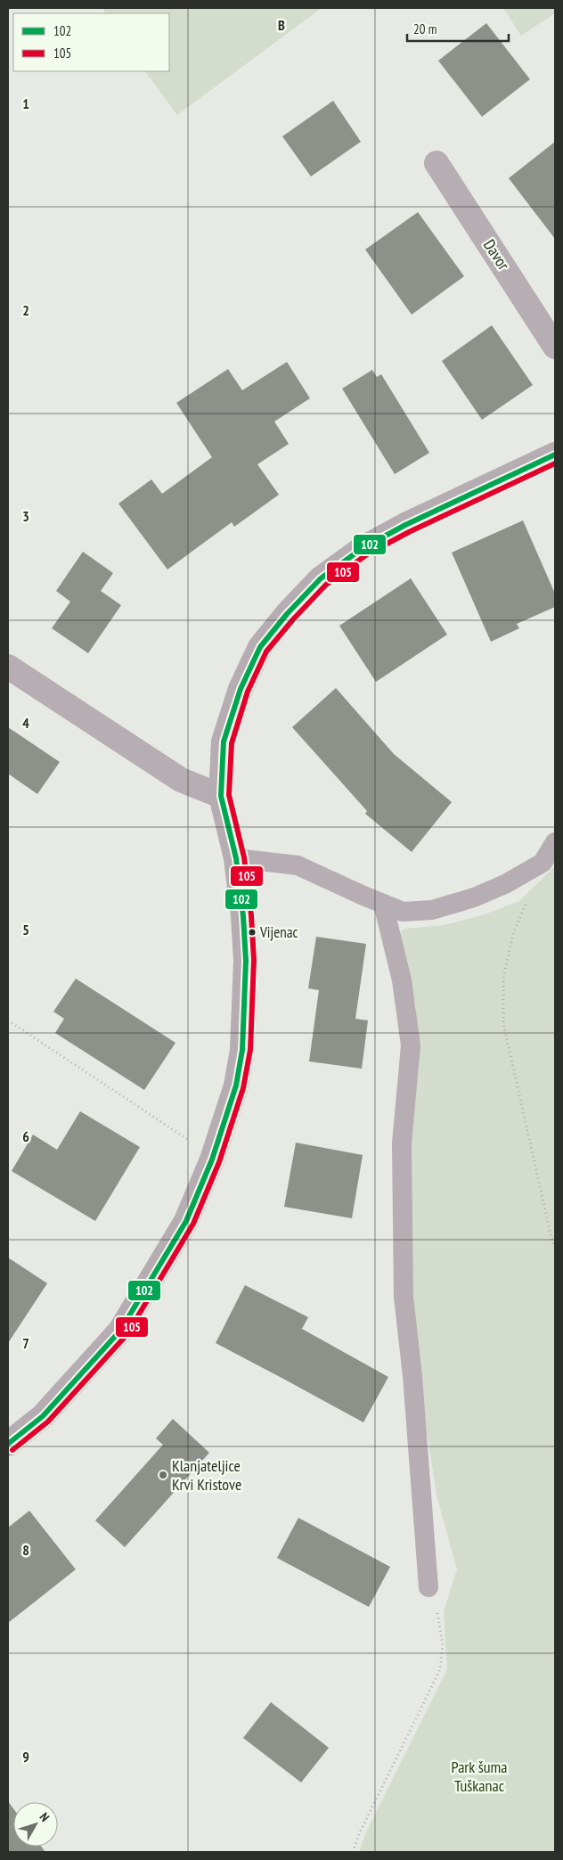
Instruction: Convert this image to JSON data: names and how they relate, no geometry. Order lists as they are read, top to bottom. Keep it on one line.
{"streets":{"street":["Davor"]},"parks":["Park šuma Tuškanac"],"places":["Vijenac","Klanjateljice Krvi Kristove"],"lines":["transit line 102","transit line 105"],"legend":["102","105"],"scale_bar":"20 m","north":"top right","grid":{"columns":["B"],"rows":["1","2","3","4","5","6","7","8","9"]}}
